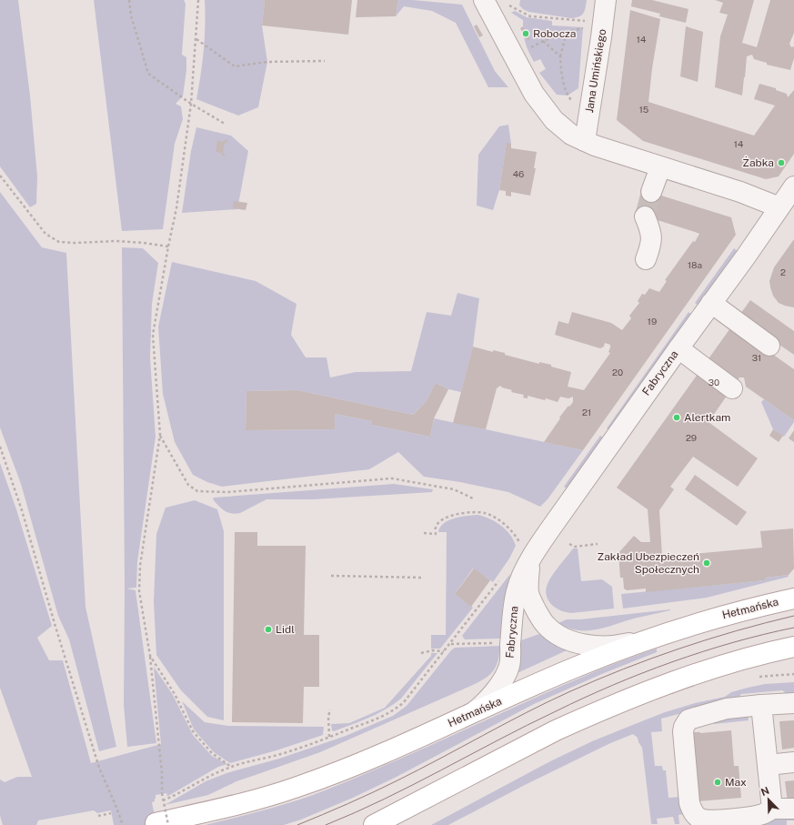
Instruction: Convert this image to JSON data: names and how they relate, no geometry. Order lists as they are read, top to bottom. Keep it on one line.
{"streets":{"main road":["Hetmańska"],"street":["Jana Umińskiego","Fabryczna"]},"crossings":[["Fabryczna","Hetmańska"]],"places":["Robocza","Żabka","Alertkam","Zakład Ubezpieczeń Społecznych","Lidl","Max"],"house_numbers":["14","15","14","46","18a","2","19","31","20","30","21","29"],"north":"top left"}
